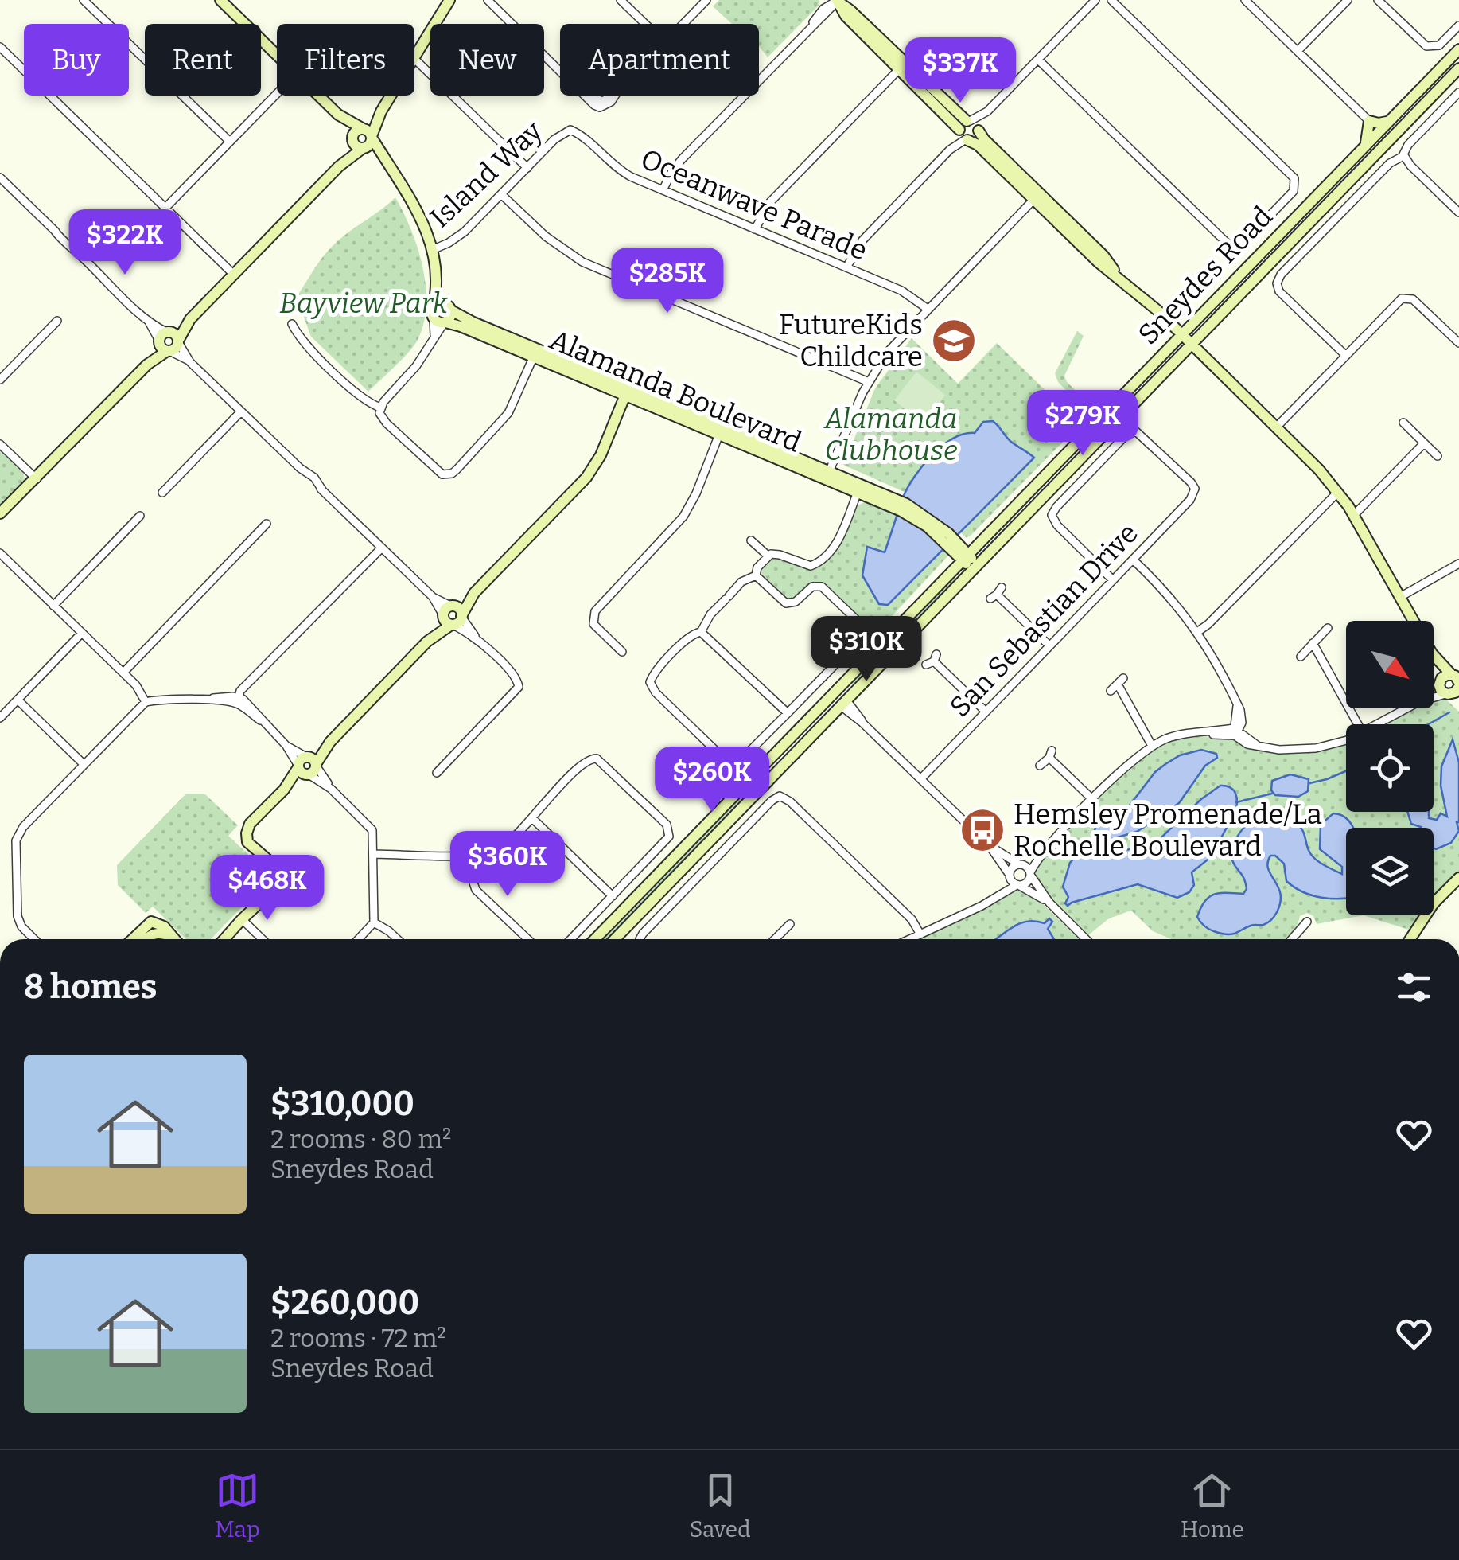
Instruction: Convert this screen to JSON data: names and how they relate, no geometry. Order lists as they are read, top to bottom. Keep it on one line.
{"streets":{"street":["Island Way","Oceanwave Parade","Sneydes Road","Alamanda Boulevard","San Sebastian Drive"]},"crossings":[["Island Way","Oceanwave Parade"],["Sneydes Road","Alamanda Boulevard"]],"parks":["Bayview Park","Alamanda Clubhouse"],"places":{"school or university":["FutureKids Childcare"],"bus stop":["Hemsley Promenade/La Rochelle Boulevard"]},"north":"bottom right","page":{"chip":["Buy","Rent","Filters","New","Apartment"],"price":["$337K","$322K","$285K","$279K","$310K","$260K","$360K","$468K"],"heading":"8 homes","list":[{"name":"$310,000","note":"2 rooms · 80 m² · Sneydes Road"},{"name":"$260,000","note":"2 rooms · 72 m² · Sneydes Road"}],"tabs":["Map","Saved","Home"]}}
